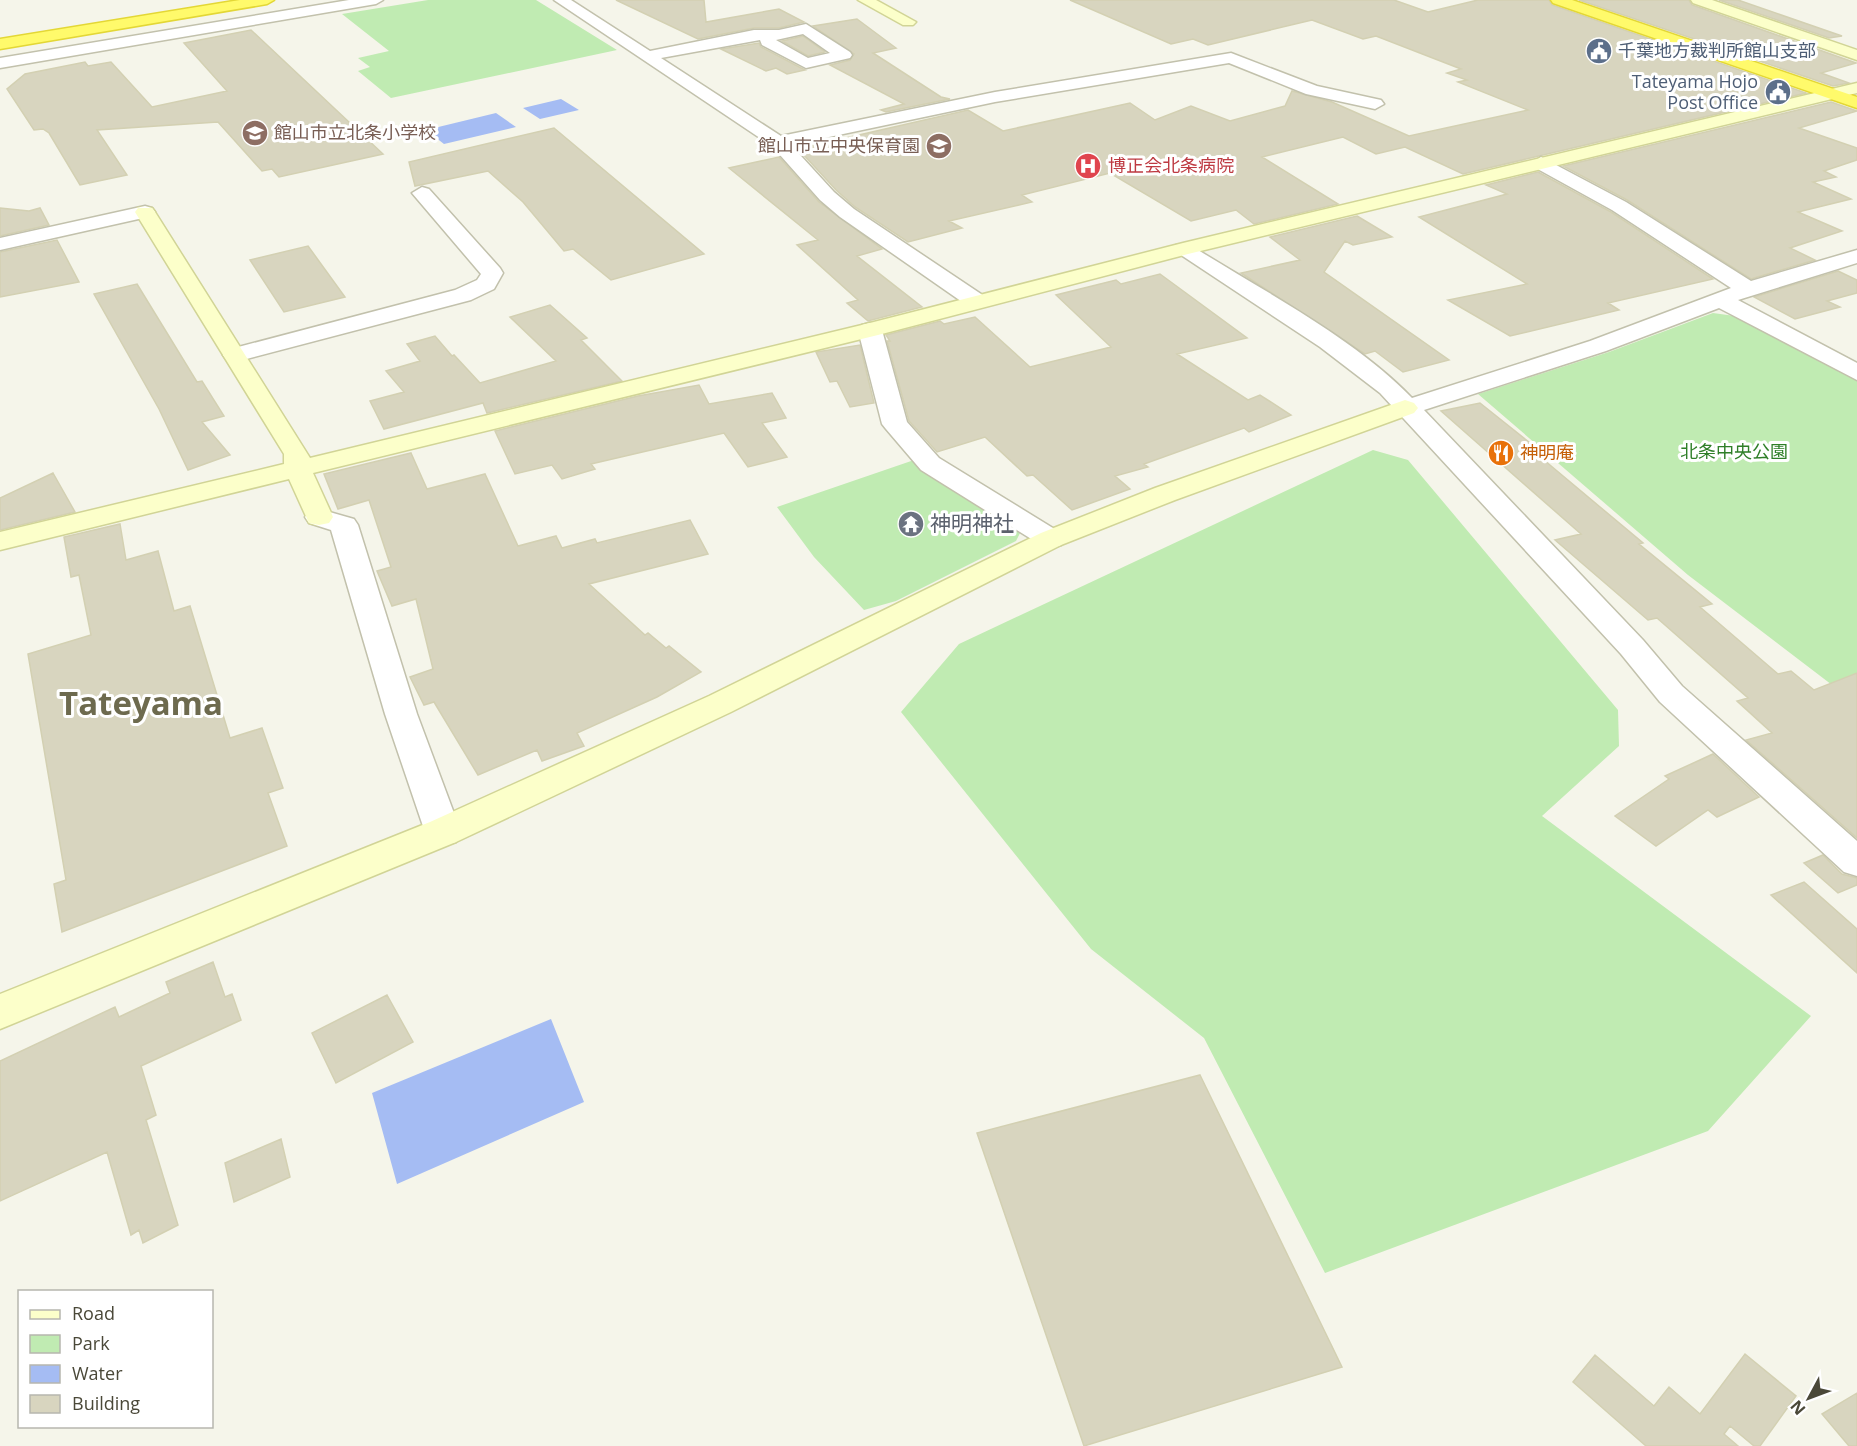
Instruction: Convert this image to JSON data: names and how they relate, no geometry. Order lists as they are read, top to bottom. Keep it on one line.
{"districts":["Tateyama"],"parks":["北条中央公園"],"places":{"public building":["千葉地方裁判所館山支部","Tateyama Hojo Post Office"],"school or university":["館山市立北条小学校","館山市立中央保育園"],"hospital":["博正会北条病院"],"restaurant":["神明庵"],"temple":["神明神社"]},"legend":["Road","Park","Water","Building"],"north":"bottom left"}
